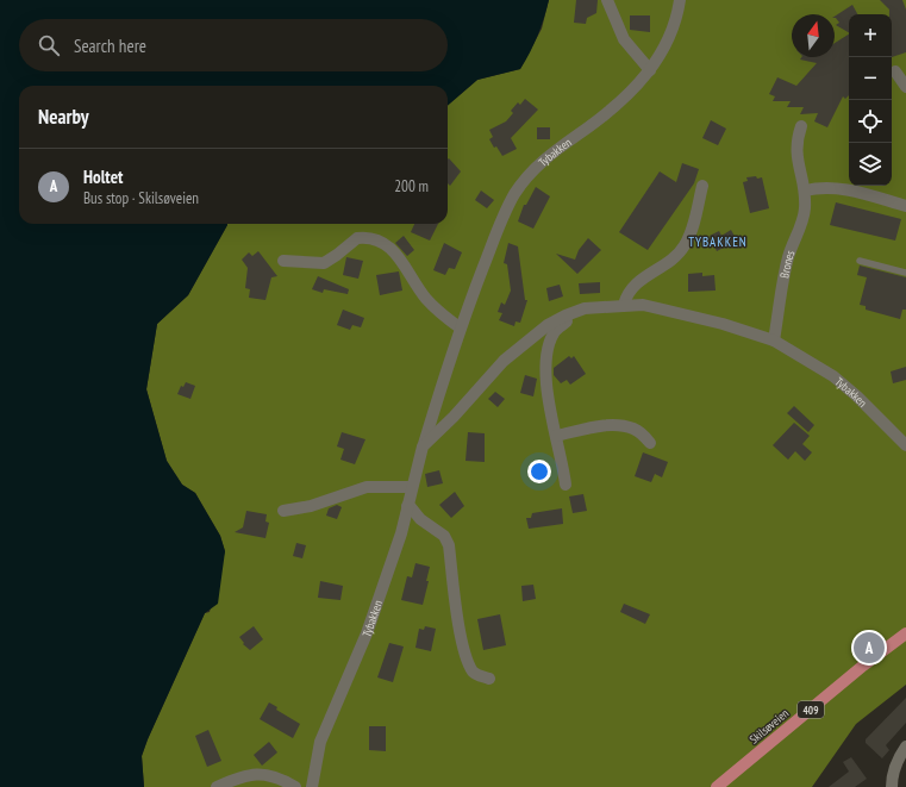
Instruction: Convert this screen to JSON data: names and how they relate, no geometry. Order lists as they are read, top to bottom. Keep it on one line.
{"streets":{"main road":["409","Skilsøveien"],"street":["Tybakken","Brones"]},"crossings":[["Tybakken","Brones"]],"districts":["TYBAKKEN"],"north":"top","page":{"map_buttons":["+","−"],"search":"Search here","heading":"Nearby","list":[{"mark":"A","name":"Holtet","note":"Bus stop · Skilsøveien","value":"200 m"}],"pins":"A"}}
